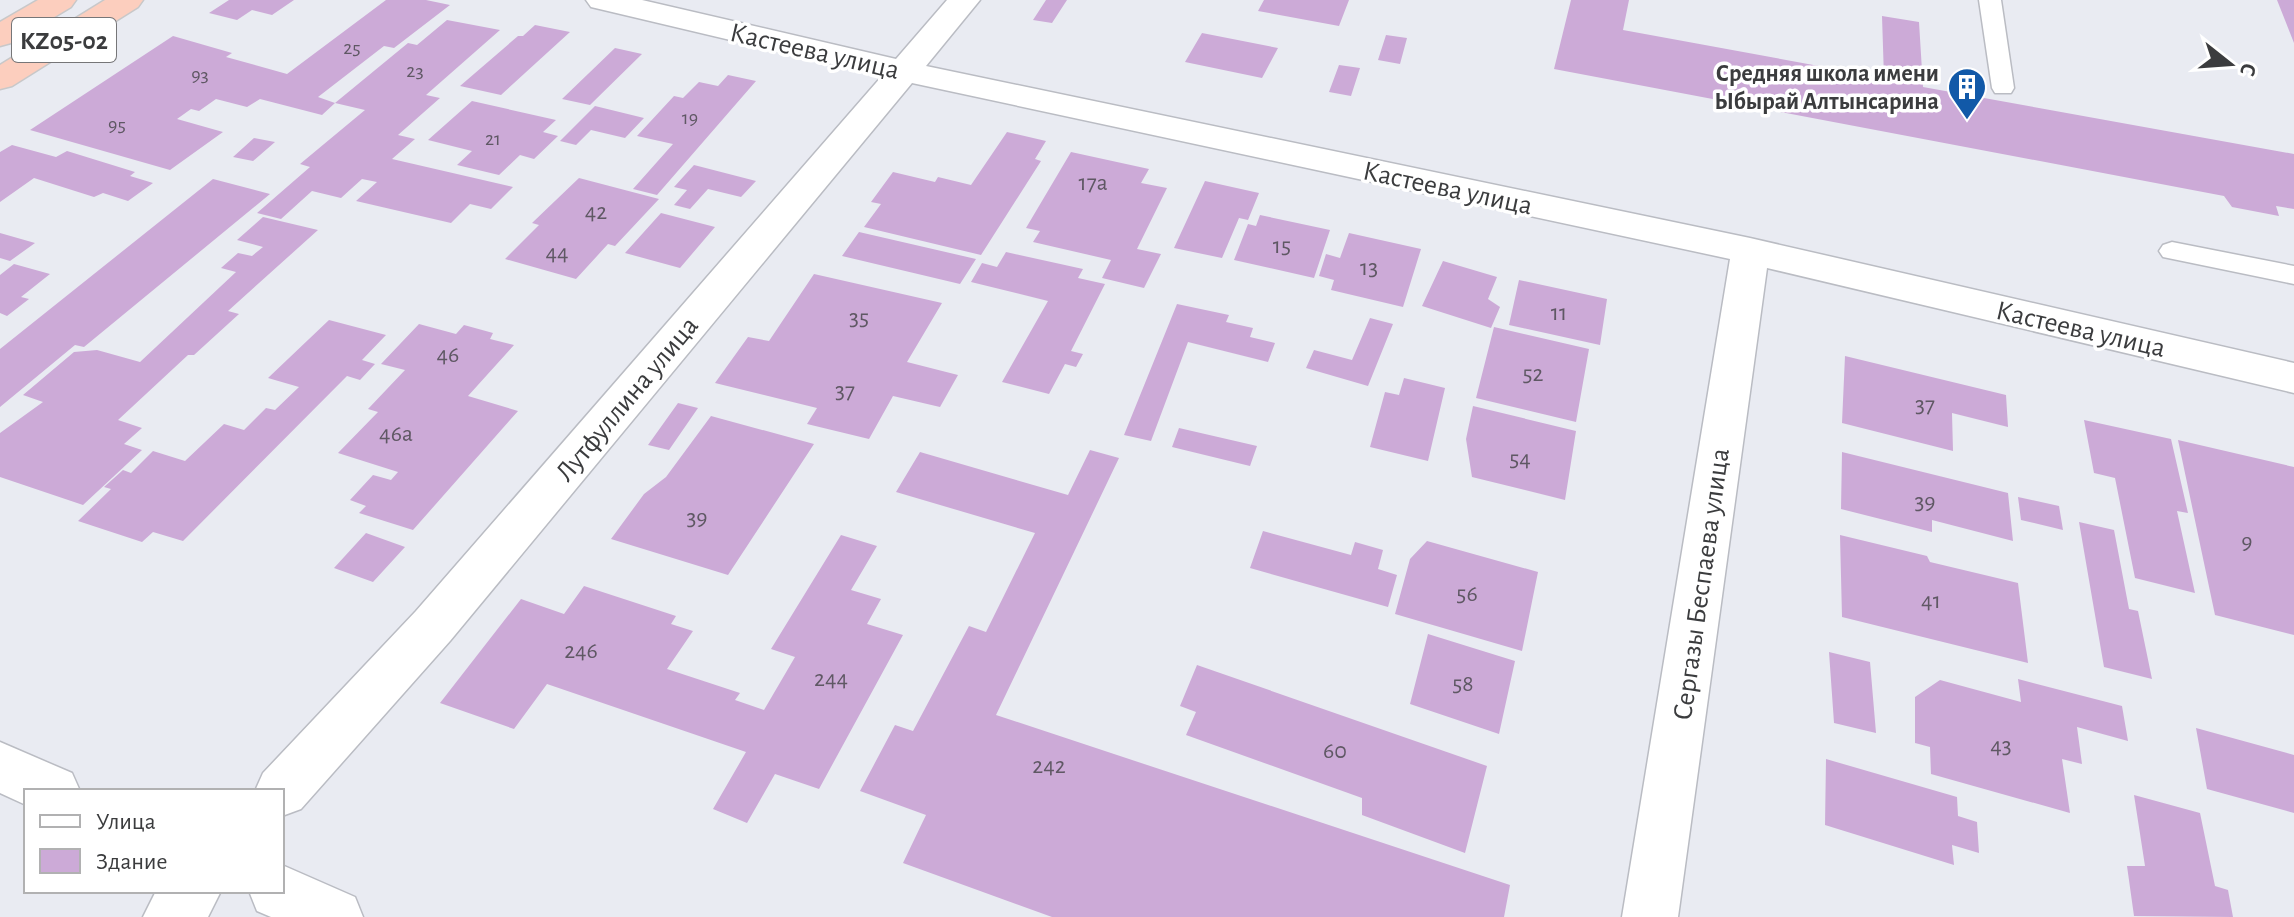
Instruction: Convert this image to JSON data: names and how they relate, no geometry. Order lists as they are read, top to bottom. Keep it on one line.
{"streets":{"highway":["KZ05-02"],"street":["Кастеева улица","Лутфуллина улица","Сергазы Беспаева улица"]},"crossings":[["Кастеева улица","Лутфуллина улица"],["Кастеева улица","Сергазы Беспаева улица"]],"places":{"building":["Средняя школа имени Ыбырай Алтынсарина"]},"house_numbers":["25","23","93","19","95","21","17а","42","15","44","13","11","35","46","52","37","37","46а","54","39","39","9","56","41","246","244","58","43","60","242"],"legend":["Улица","Здание"],"north":"right"}
